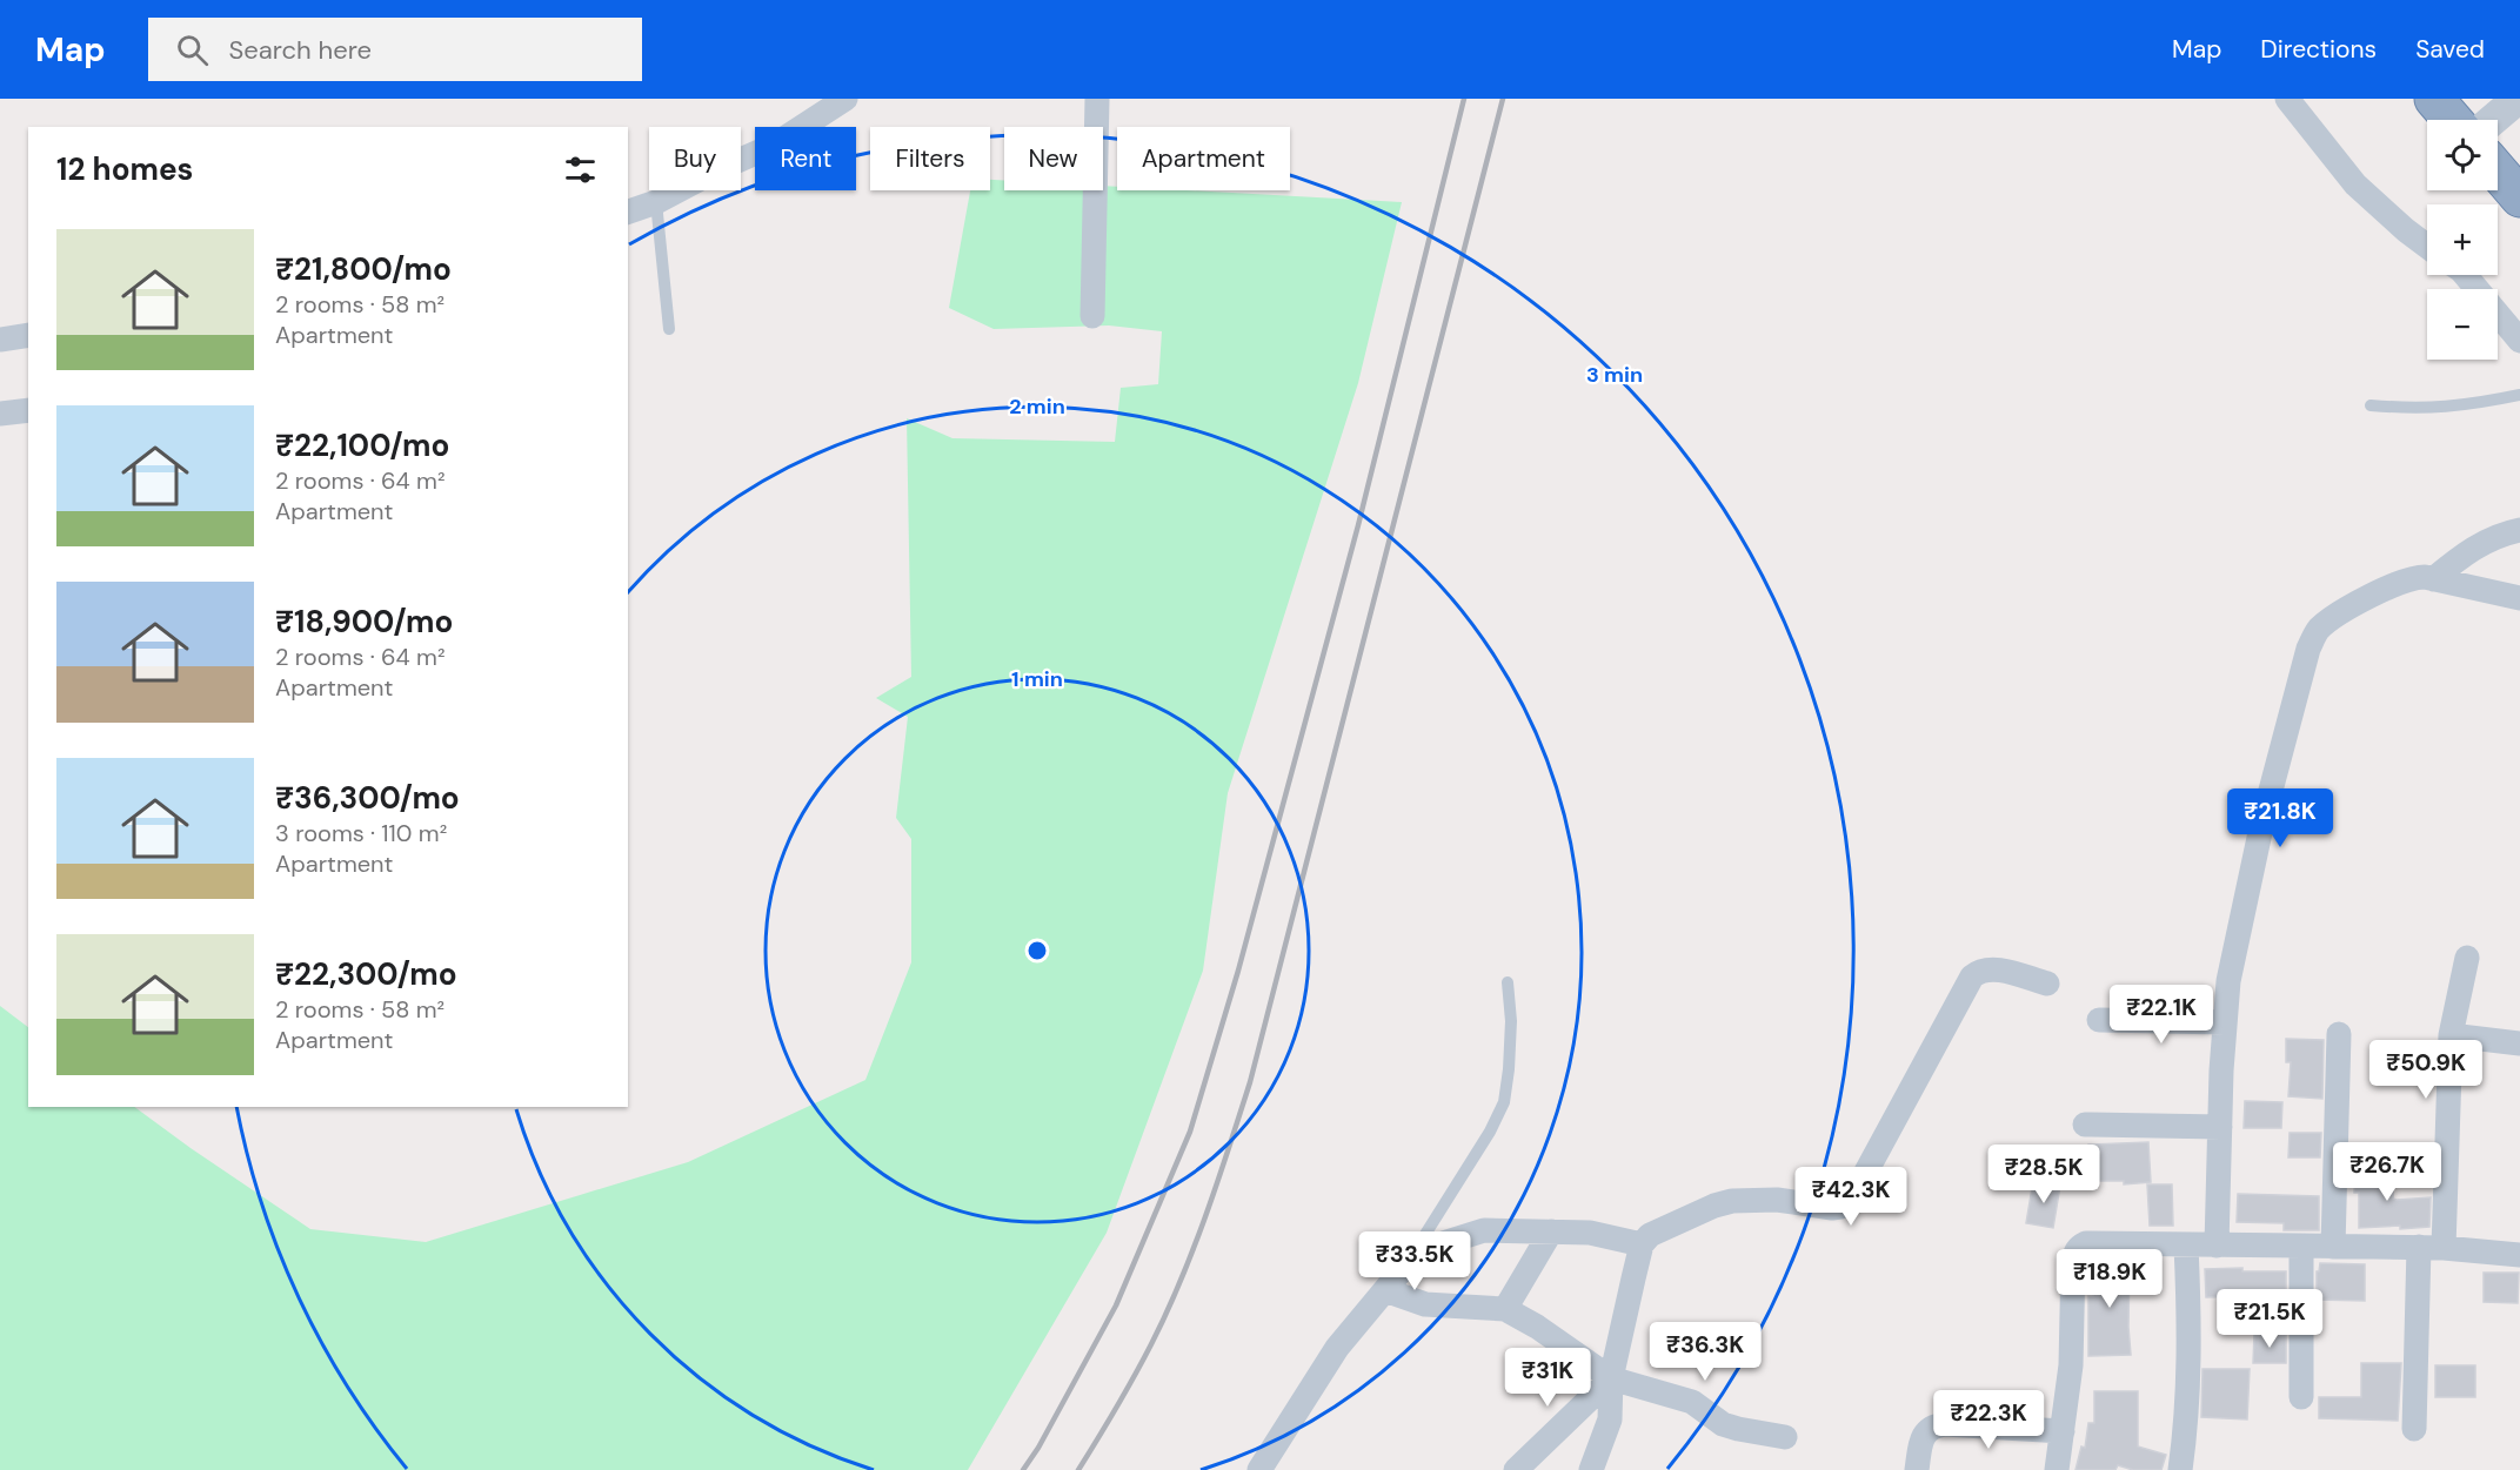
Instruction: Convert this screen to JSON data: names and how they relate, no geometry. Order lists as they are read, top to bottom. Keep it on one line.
{"page":{"header":"Map","search":"Search here","nav":["Map","Directions","Saved"],"map_buttons":["+","−"],"chip":["Buy","Rent","Filters","New","Apartment"],"heading":"12 homes","list":[{"name":"₹21,800/mo","note":"2 rooms · 58 m² · Apartment"},{"name":"₹22,100/mo","note":"2 rooms · 64 m² · Apartment"},{"name":"₹18,900/mo","note":"2 rooms · 64 m² · Apartment"},{"name":"₹36,300/mo","note":"3 rooms · 110 m² · Apartment"},{"name":"₹22,300/mo","note":"2 rooms · 58 m² · Apartment"}],"price":["₹21.8K","₹22.1K","₹50.9K","₹26.7K","₹28.5K","₹42.3K","₹33.5K","₹18.9K","₹21.5K","₹36.3K","₹31K","₹22.3K"]},"rings":["3 min","2 min","1 min"]}
